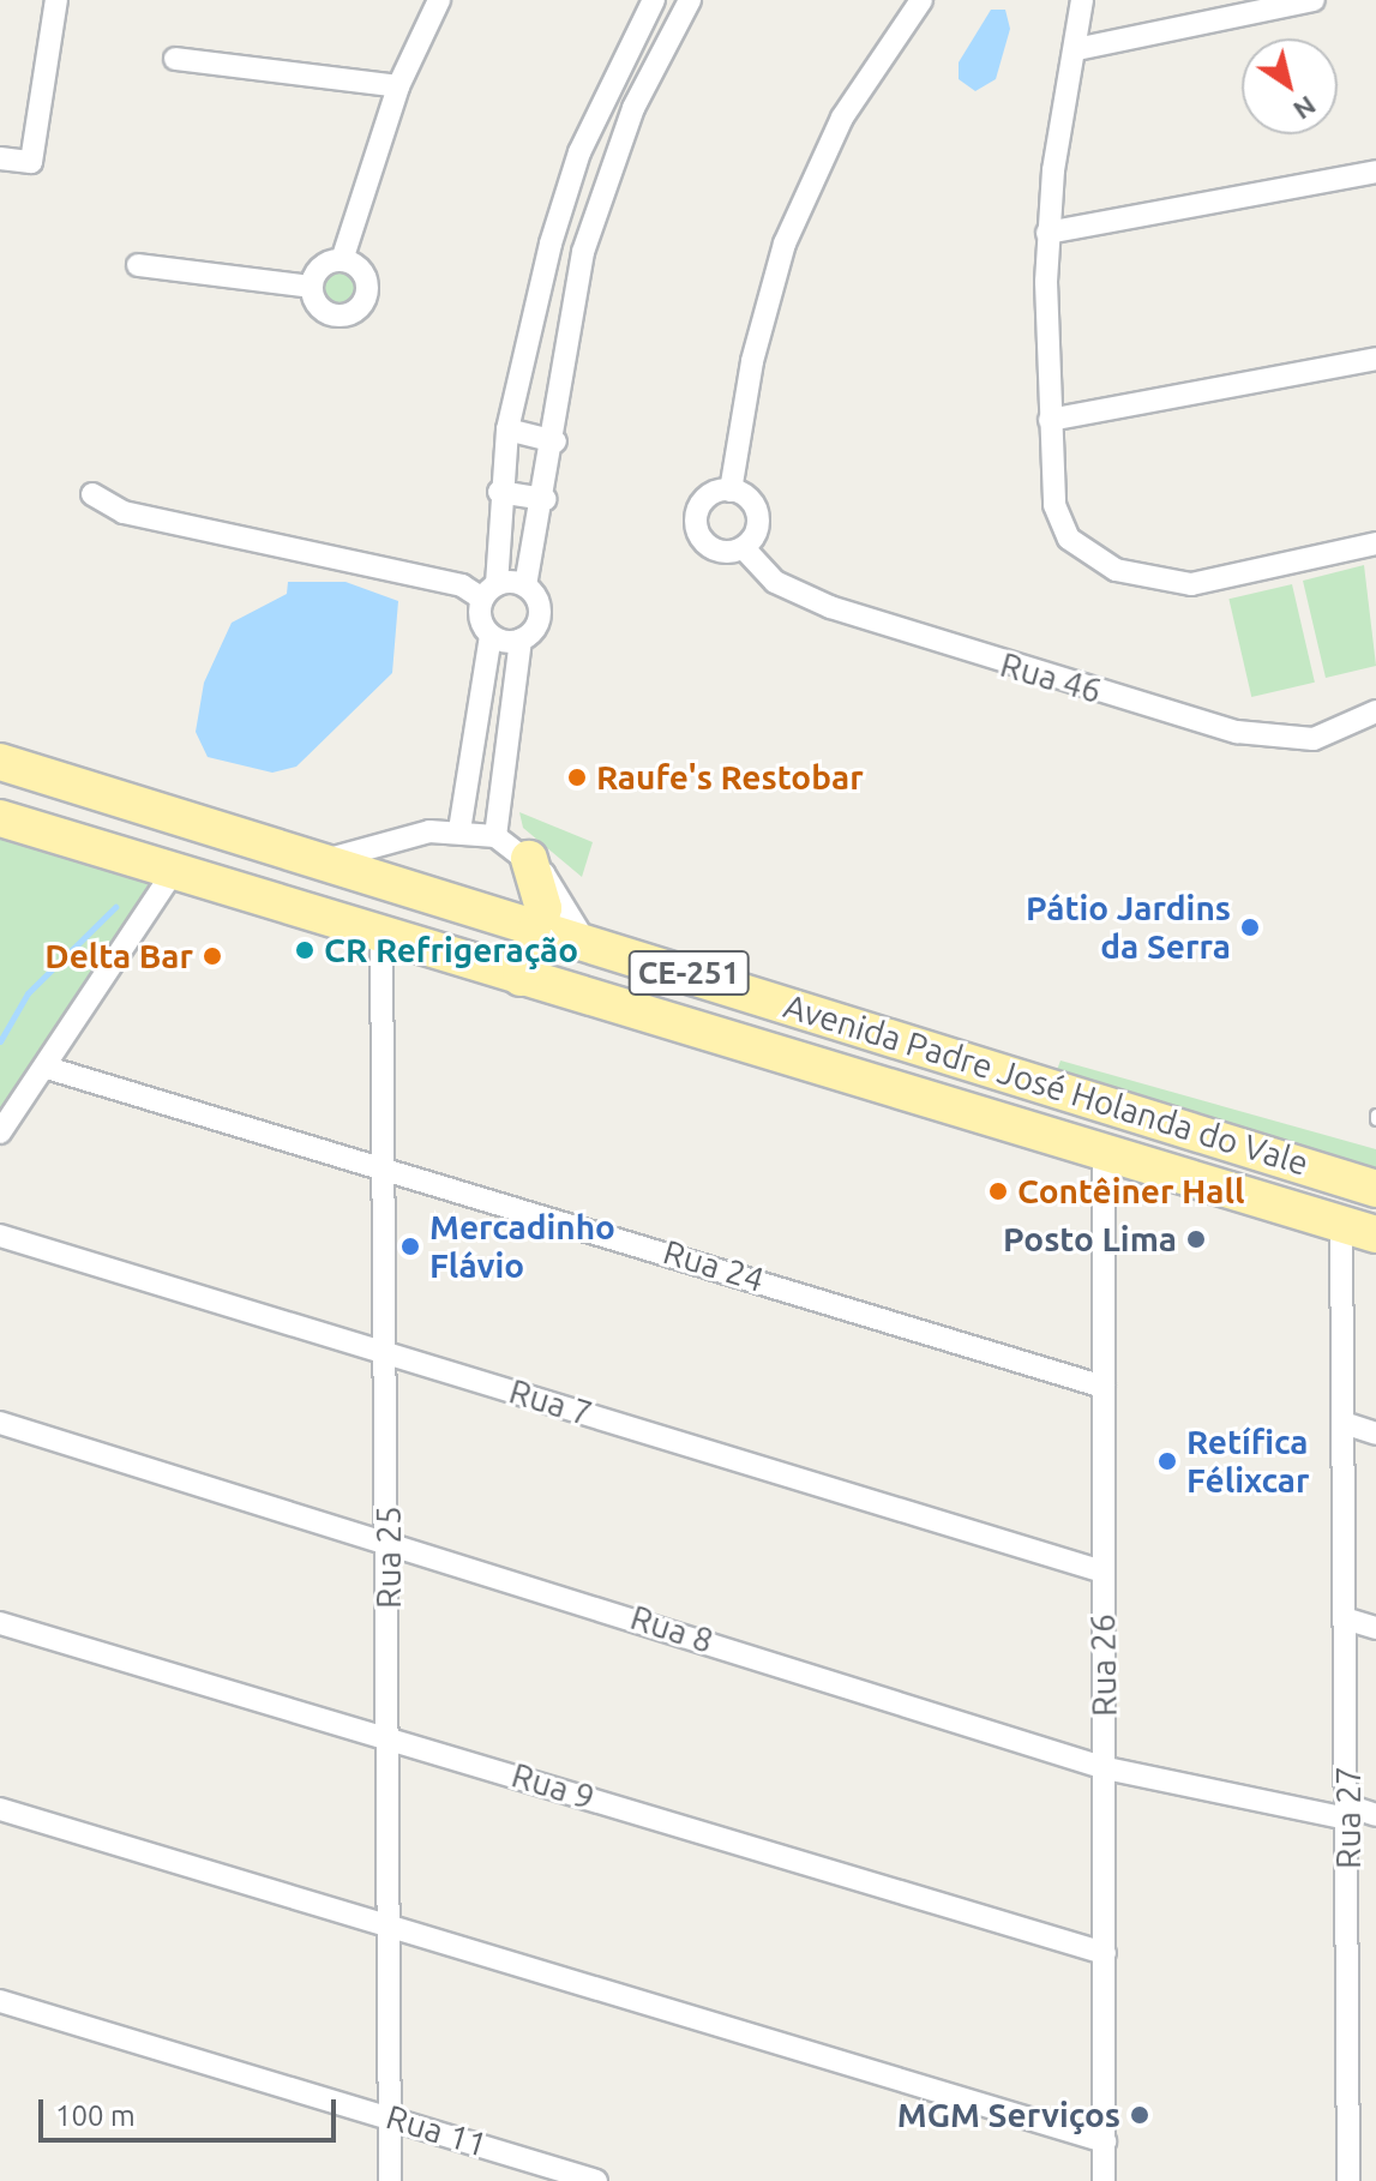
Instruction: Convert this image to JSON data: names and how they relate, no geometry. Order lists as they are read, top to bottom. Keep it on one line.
{"streets":{"main road":["CE-251","Avenida Padre José Holanda do Vale"],"street":["Rua 46","Rua 24","Rua 7","Rua 25","Rua 8","Rua 26","Rua 9","Rua 27","Rua 11"]},"crossings":[["Avenida Padre José Holanda do Vale","Rua 25"],["Avenida Padre José Holanda do Vale","Rua 26"],["Avenida Padre José Holanda do Vale","Rua 27"],["Rua 24","Rua 25"],["Rua 24","Rua 26"],["Rua 7","Rua 25"],["Rua 7","Rua 26"],["Rua 25","Rua 8"],["Rua 25","Rua 9"],["Rua 25","Rua 11"],["Rua 8","Rua 26"],["Rua 8","Rua 27"],["Rua 26","Rua 9"]],"places":["Raufe's Restobar","Pátio Jardins da Serra","CR Refrigeração","Delta Bar","Contêiner Hall","Posto Lima","Mercadinho Flávio","Retífica Félixcar","MGM Serviços"],"scale_bar":"100 m","north":"bottom right"}
